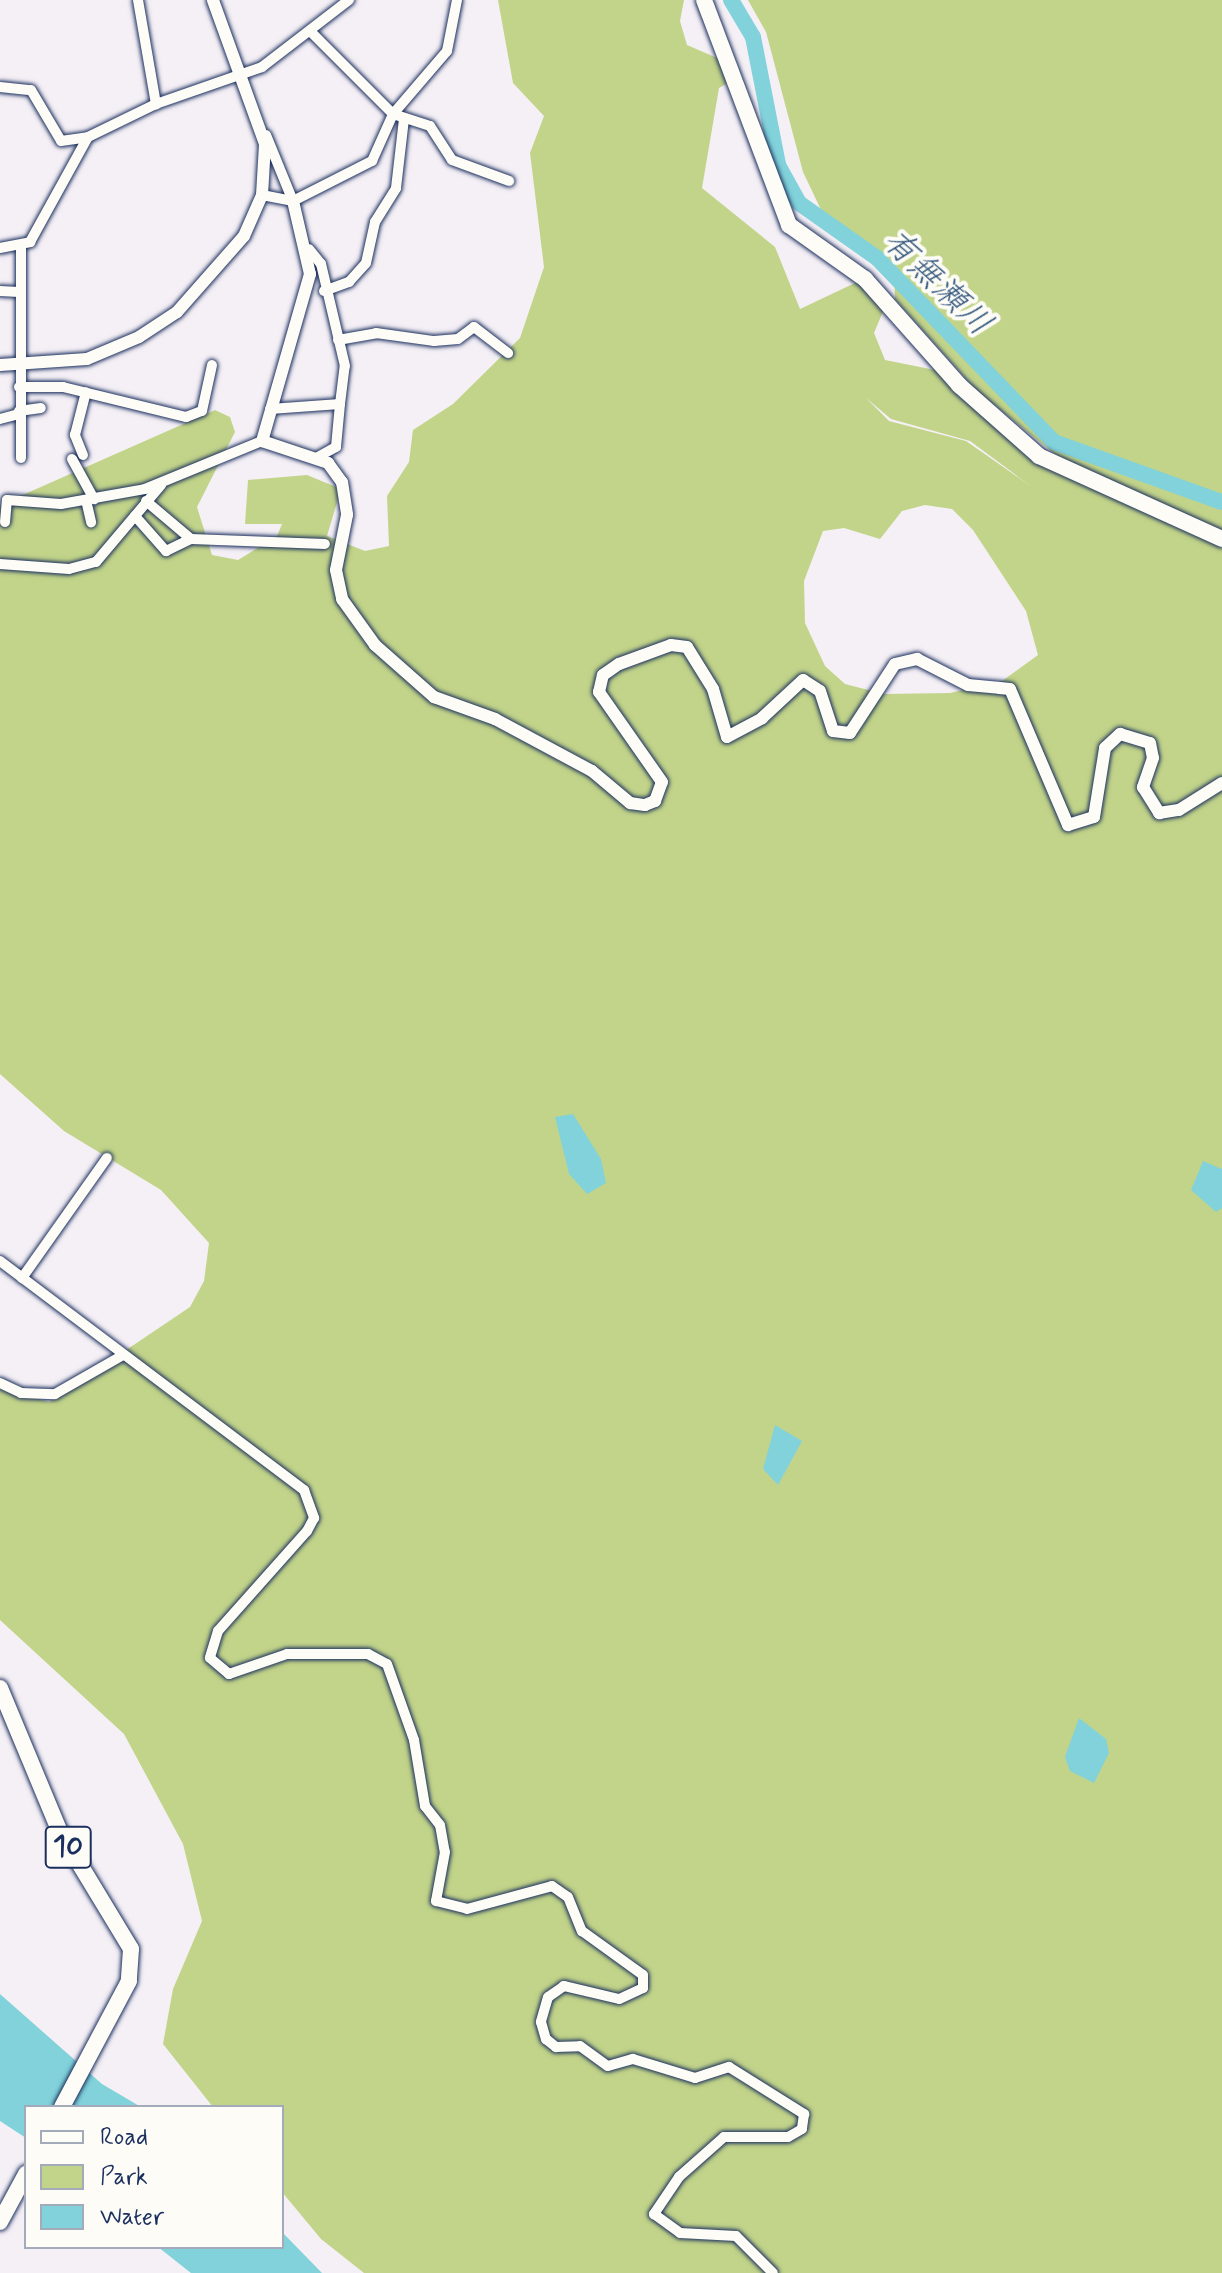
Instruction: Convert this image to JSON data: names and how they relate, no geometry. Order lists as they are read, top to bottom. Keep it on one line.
{"streets":{"main road":["10"]},"water":["有無瀬川"],"legend":["Road","Park","Water"]}
